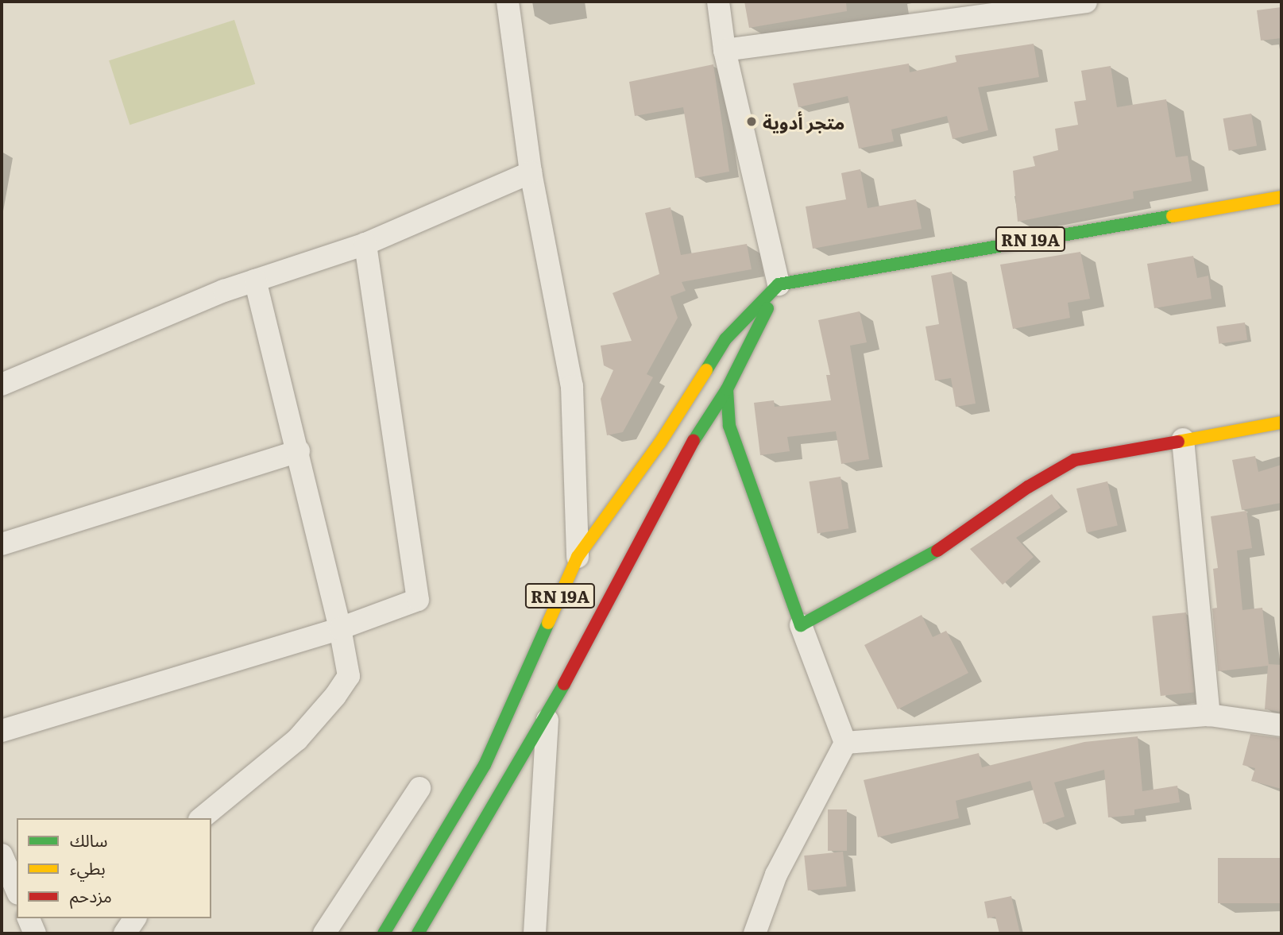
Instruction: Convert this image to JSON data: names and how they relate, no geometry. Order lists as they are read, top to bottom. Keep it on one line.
{"streets":{"main road":["RN 19A"]},"places":["متجر أدوية"],"legend":["سالك","بطيء","مزدحم"]}
